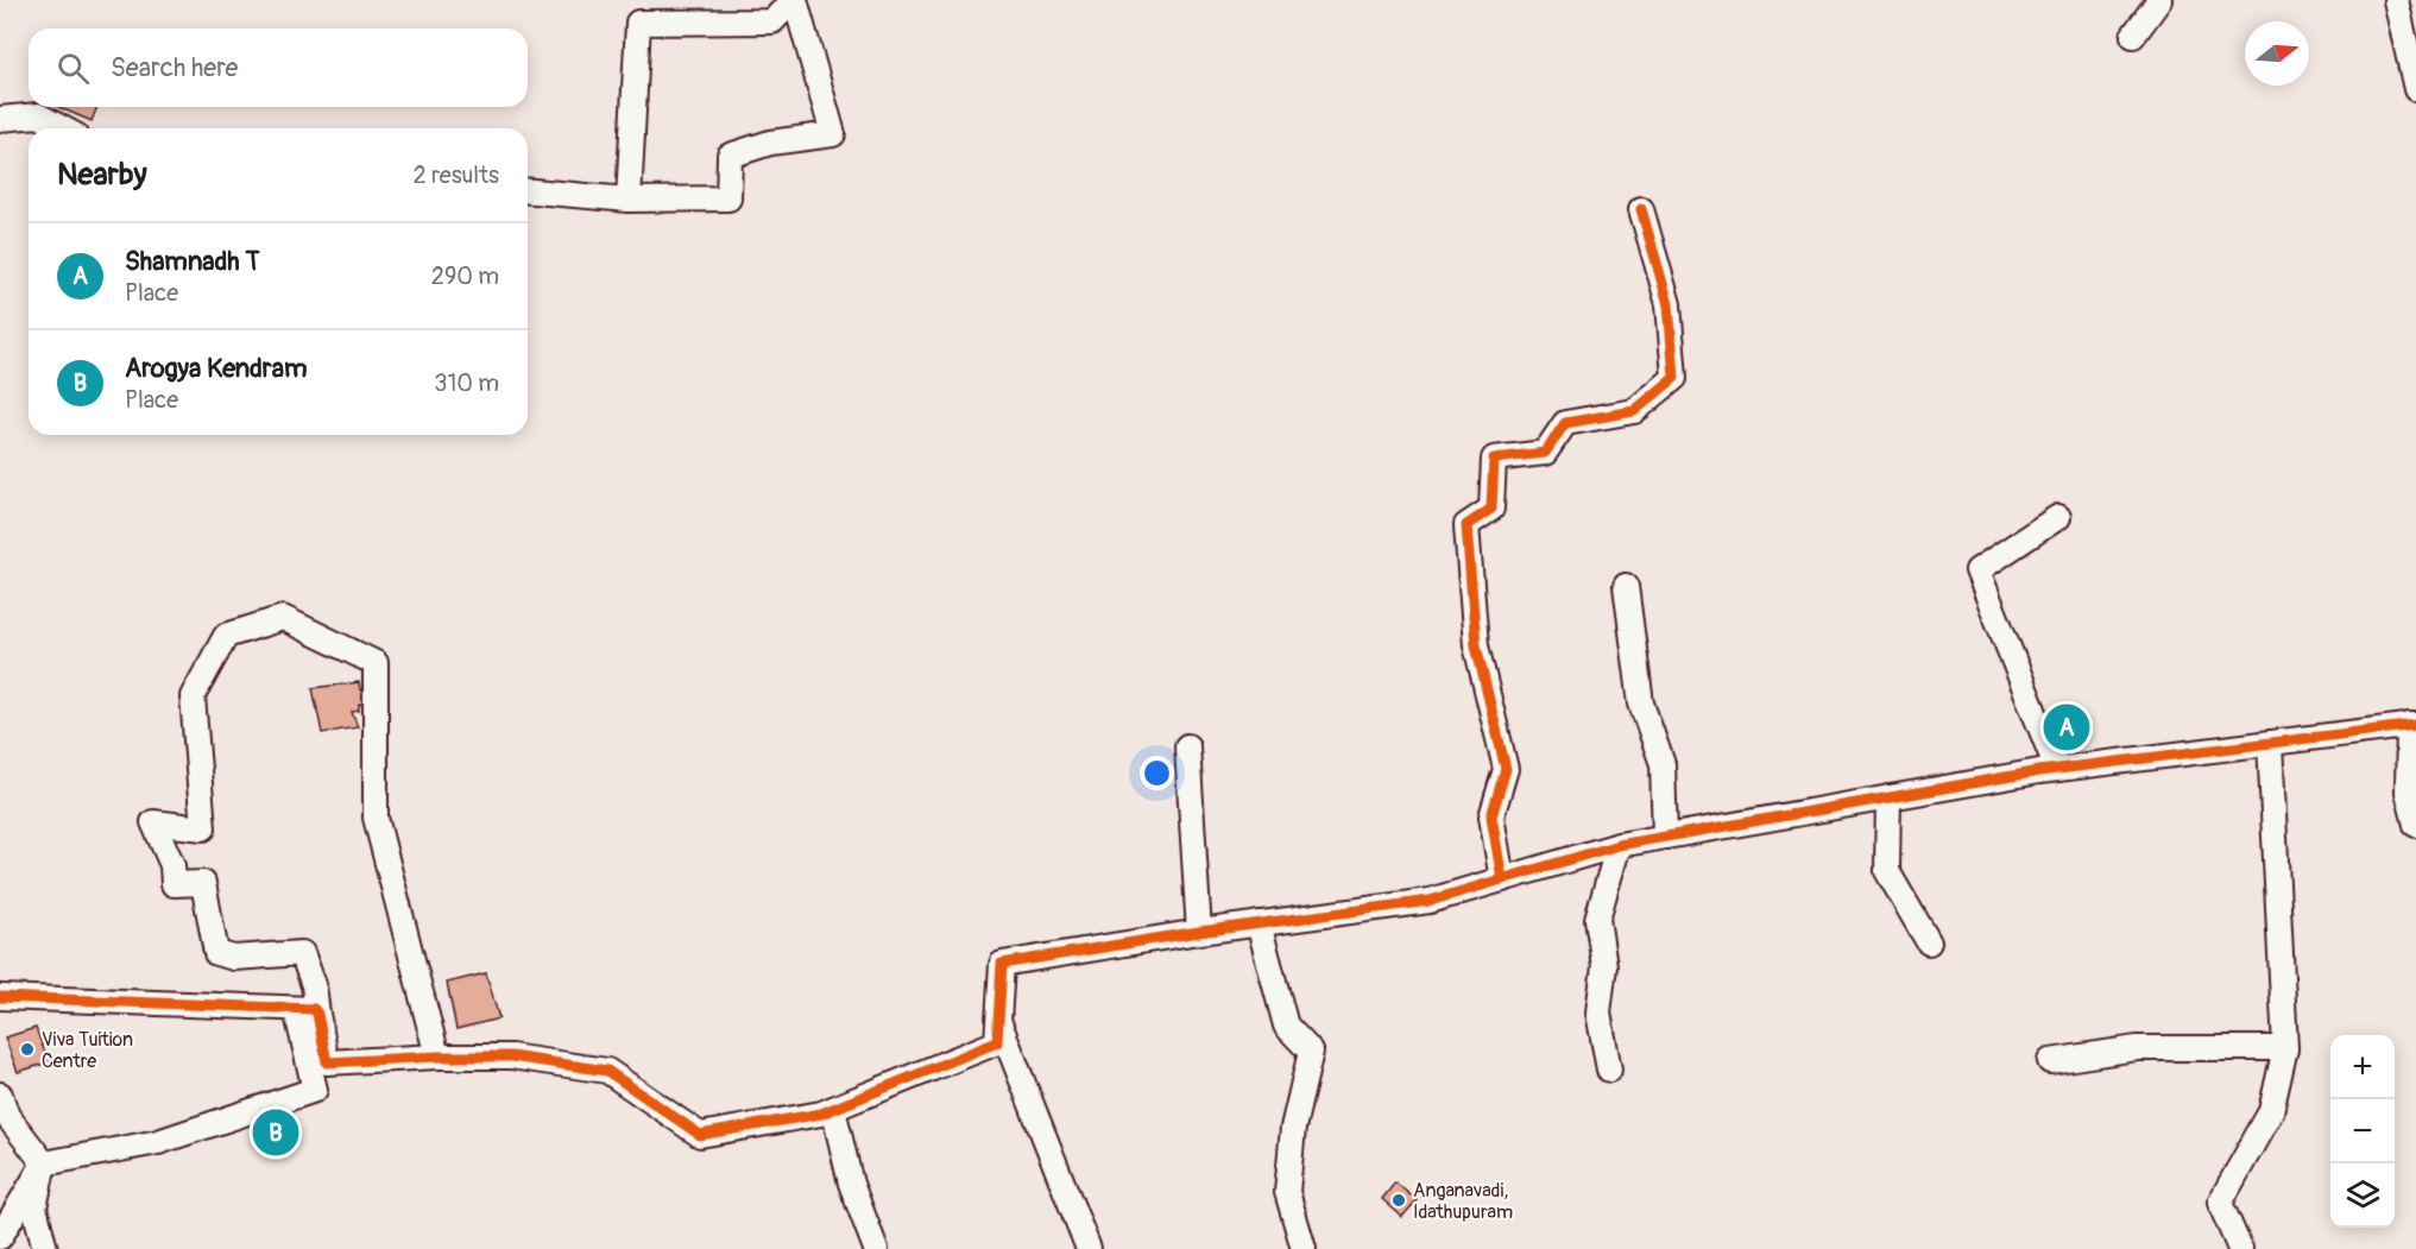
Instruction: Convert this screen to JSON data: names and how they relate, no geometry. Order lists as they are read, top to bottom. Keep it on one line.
{"places":["Viva Tuition Centre","Anganavadi, Idathupuram"],"north":"right","page":{"search":"Search here","heading":["Nearby","2 results"],"list":[{"mark":"A","name":"Shamnadh T","note":"Place","value":"290 m"},{"mark":"B","name":"Arogya Kendram","note":"Place","value":"310 m"}],"pins":["A","B"],"map_buttons":["+","−"]}}
